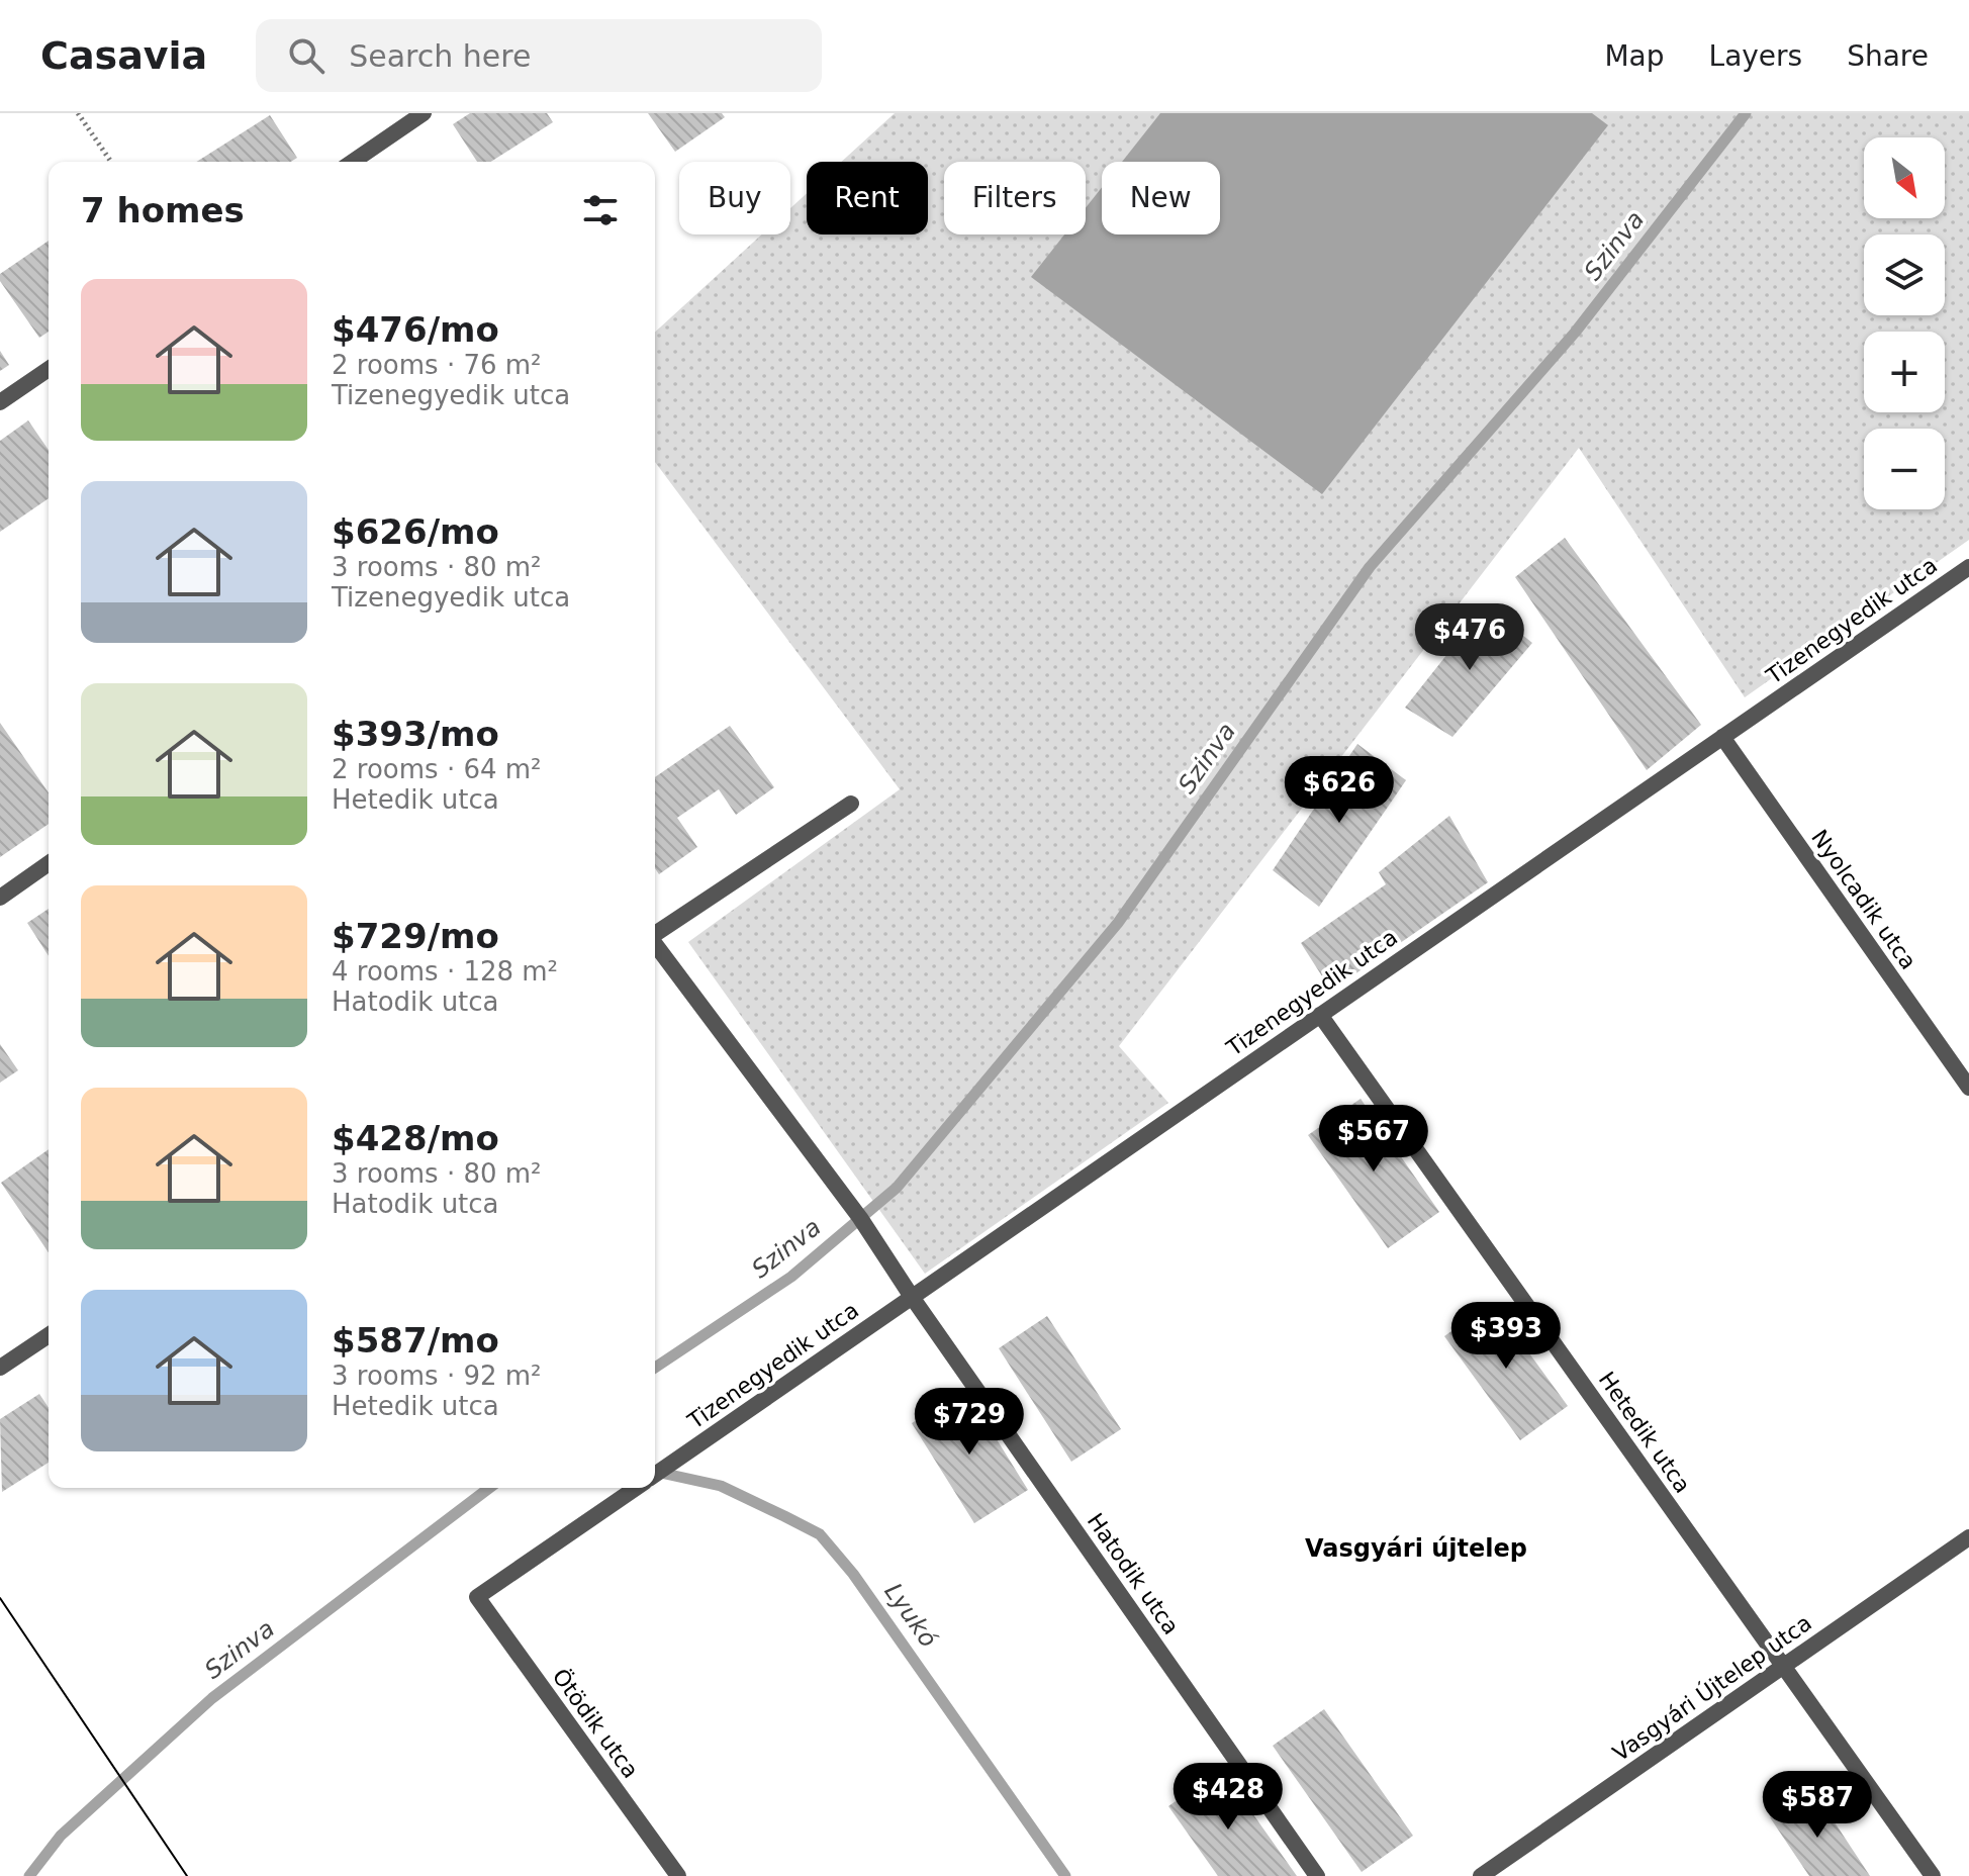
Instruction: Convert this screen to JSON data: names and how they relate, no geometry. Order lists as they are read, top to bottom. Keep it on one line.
{"streets":{"street":["Tizenegyedik utca","Nyolcadik utca","Hetedik utca","Hatodik utca","Vasgyári Újtelep utca","Ötödik utca"]},"crossings":[["Tizenegyedik utca","Nyolcadik utca"],["Tizenegyedik utca","Hetedik utca"],["Tizenegyedik utca","Hatodik utca"],["Hetedik utca","Vasgyári Újtelep utca"]],"districts":["Vasgyári újtelep"],"water":["Szinva","Lyukó"],"north":"bottom right","page":{"header":"Casavia","search":"Search here","nav":["Map","Layers","Share"],"map_buttons":["+","−"],"chip":["Buy","Rent","Filters","New"],"heading":"7 homes","list":[{"name":"$476/mo","note":"2 rooms · 76 m² · Tizenegyedik utca"},{"name":"$626/mo","note":"3 rooms · 80 m² · Tizenegyedik utca"},{"name":"$393/mo","note":"2 rooms · 64 m² · Hetedik utca"},{"name":"$729/mo","note":"4 rooms · 128 m² · Hatodik utca"},{"name":"$428/mo","note":"3 rooms · 80 m² · Hatodik utca"},{"name":"$587/mo","note":"3 rooms · 92 m² · Hetedik utca"}],"price":["$476","$626","$567","$393","$729","$428","$587"]}}
